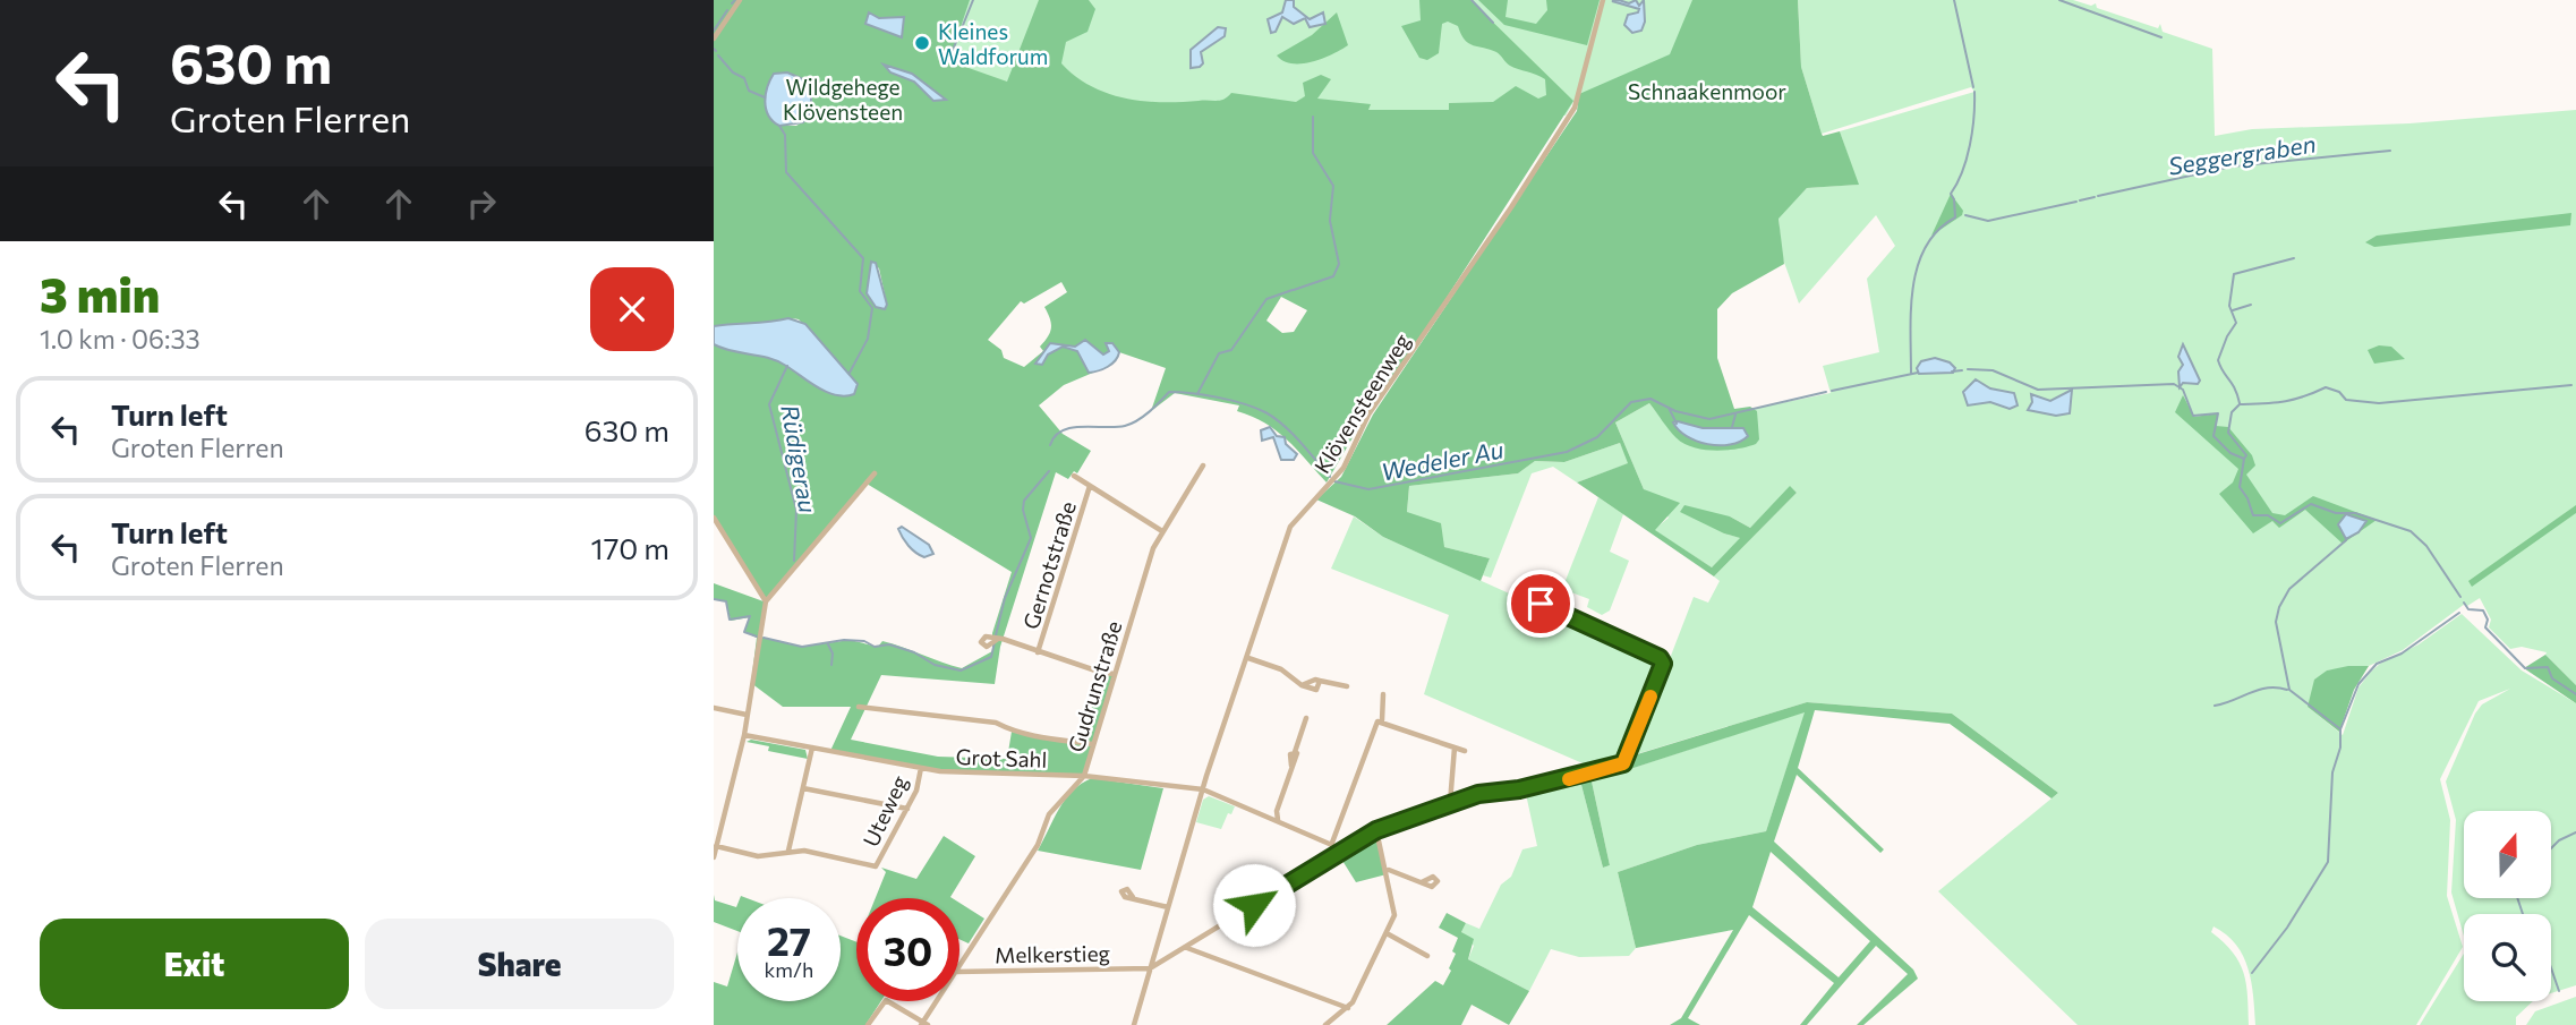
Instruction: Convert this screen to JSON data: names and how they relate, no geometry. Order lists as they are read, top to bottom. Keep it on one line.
{"streets":{"street":["Klövensteenweg","Gernotstraße","Gudrunstraße","Grot Sahl","Uteweg","Melkerstieg"]},"crossings":[["Klövensteenweg","Grot Sahl"],["Klövensteenweg","Melkerstieg"],["Gudrunstraße","Grot Sahl"],["Grot Sahl","Uteweg"]],"water":["Seggergraben","Rüdigerau","Wedeler Au"],"parks":["Wildgehege Klövensteen","Schnaakenmoor"],"places":["Kleines Waldforum"],"north":"top","page":{"turn":["630 m","Groten Flerren"],"heading":["3 min","1.0 km · 06:33"],"list":[{"name":"Turn left","note":"Groten Flerren","value":"630 m"},{"name":"Turn left","note":"Groten Flerren","value":"170 m"}],"speed":"27 km/h","limit":"30","buttons":["Exit","Share"]}}
